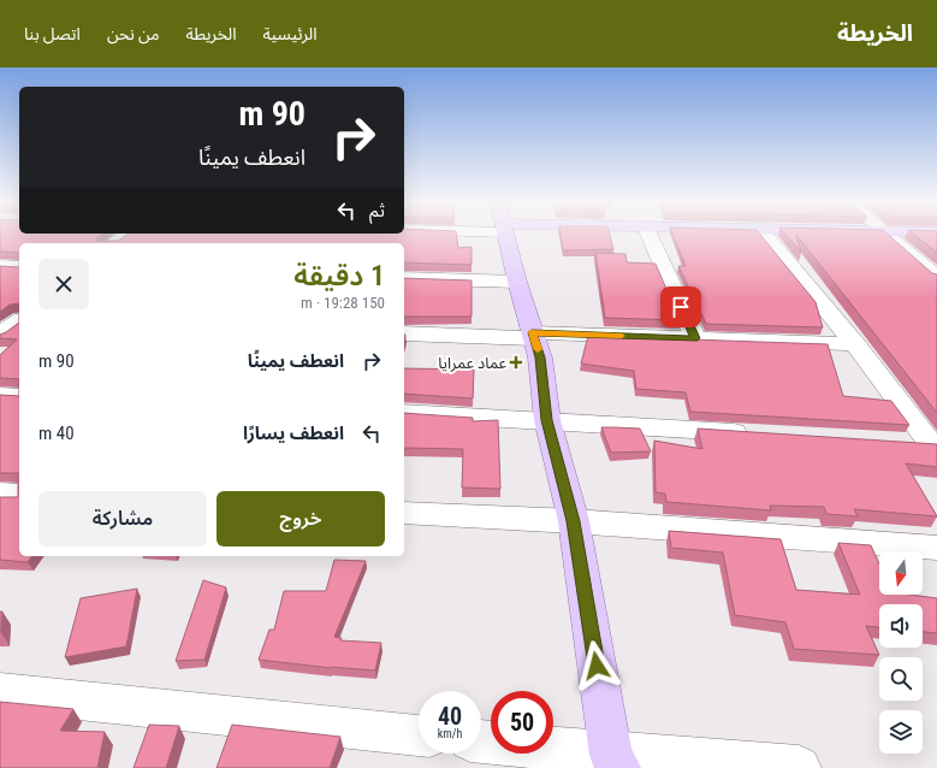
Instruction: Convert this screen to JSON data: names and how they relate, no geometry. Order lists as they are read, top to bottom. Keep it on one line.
{"places":{"health":["عماد عمرايا"]},"north":"bottom","page":{"header":"الخريطة","nav":["الرئيسية","الخريطة","من نحن","اتصل بنا"],"turn":["90 m","انعطف يمينًا"],"then":"ثم","heading":["1 دقيقة","150 m · 19:28"],"list":[{"name":"انعطف يمينًا","value":"90 m"},{"name":"انعطف يسارًا","value":"40 m"}],"buttons":["خروج","مشاركة"],"speed":"40 km/h","limit":"50"}}
